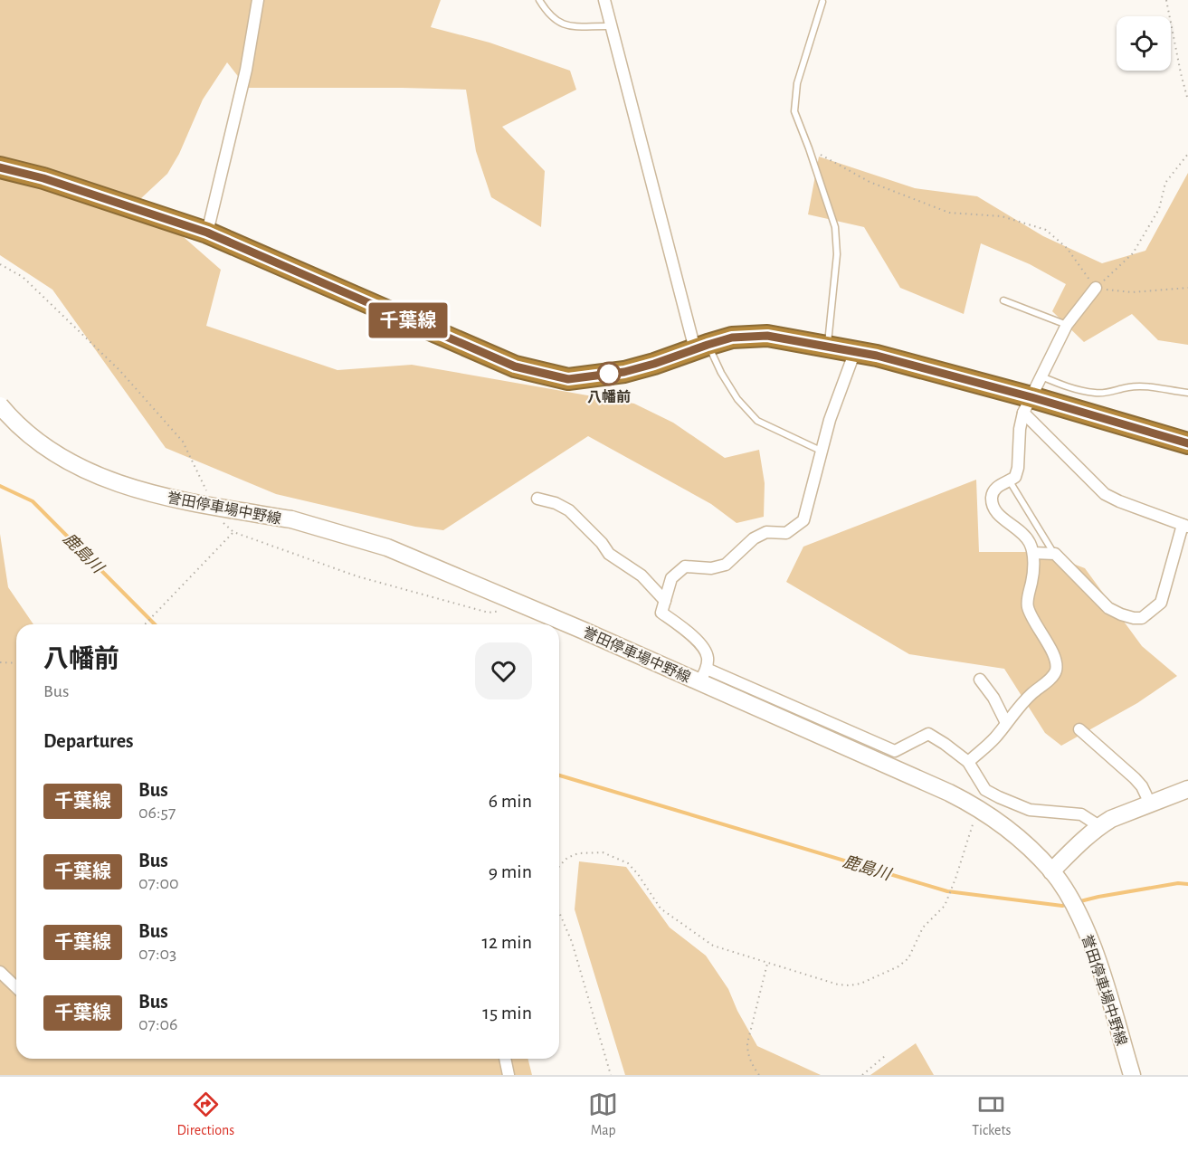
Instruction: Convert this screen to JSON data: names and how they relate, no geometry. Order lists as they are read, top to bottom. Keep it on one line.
{"streets":{"main road":["誉田停車場中野線"]},"water":["鹿島川"],"places":["八幡前"],"lines":["bus line 千葉線"],"page":{"on_map":"千葉線","heading":[["八幡前","Bus"],"Departures"],"list":[{"mark":"千葉線","name":"Bus","note":"06:57","value":"6 min"},{"mark":"千葉線","name":"Bus","note":"07:00","value":"9 min"},{"mark":"千葉線","name":"Bus","note":"07:03","value":"12 min"},{"mark":"千葉線","name":"Bus","note":"07:06","value":"15 min"}],"tabs":["Directions","Map","Tickets"]}}
